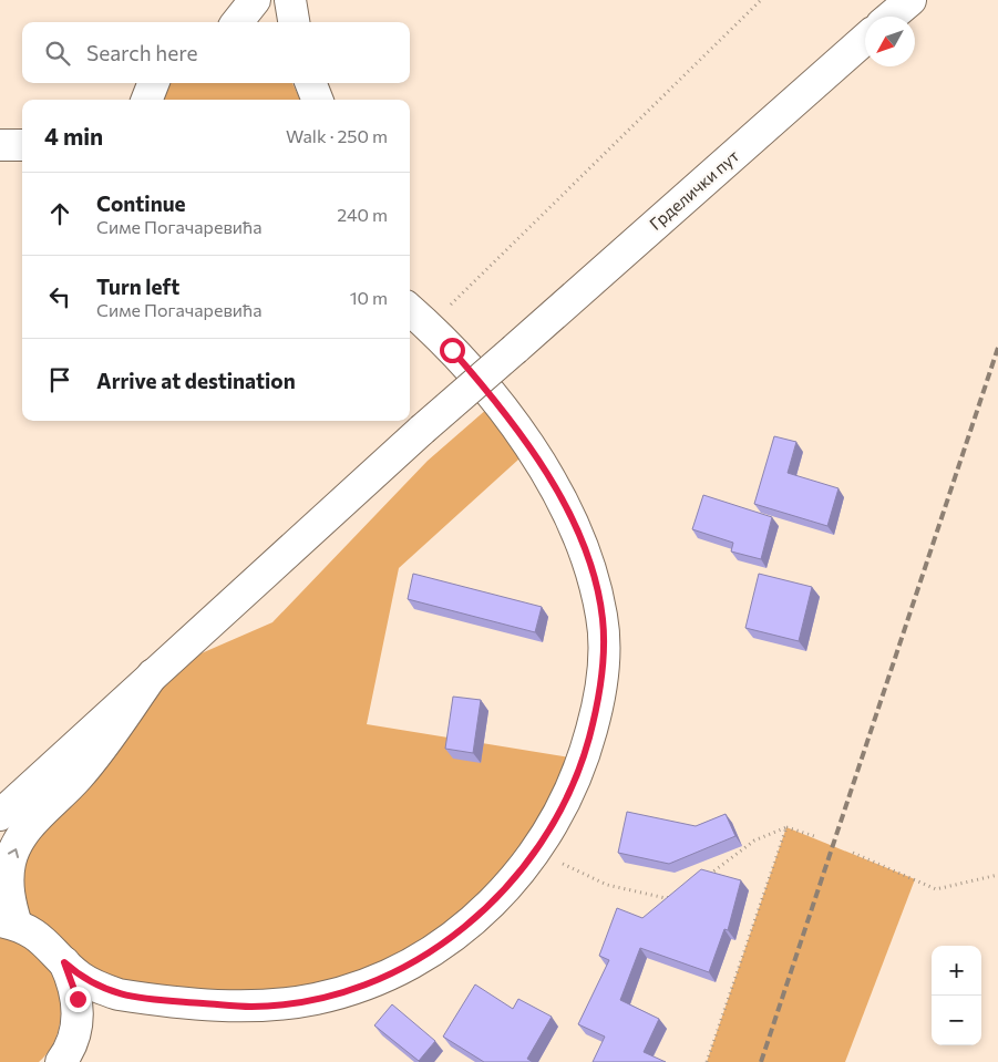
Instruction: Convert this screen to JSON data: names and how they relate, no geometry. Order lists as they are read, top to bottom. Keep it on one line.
{"streets":{"main road":["Грделички пут"]},"north":"bottom left","page":{"search":"Search here","heading":["4 min","Walk · 250 m"],"list":[["Continue","Симе Погачаревића","240 m"],["Turn left","Симе Погачаревића","10 m"],"Arrive at destination"],"map_buttons":["+","−"]}}
